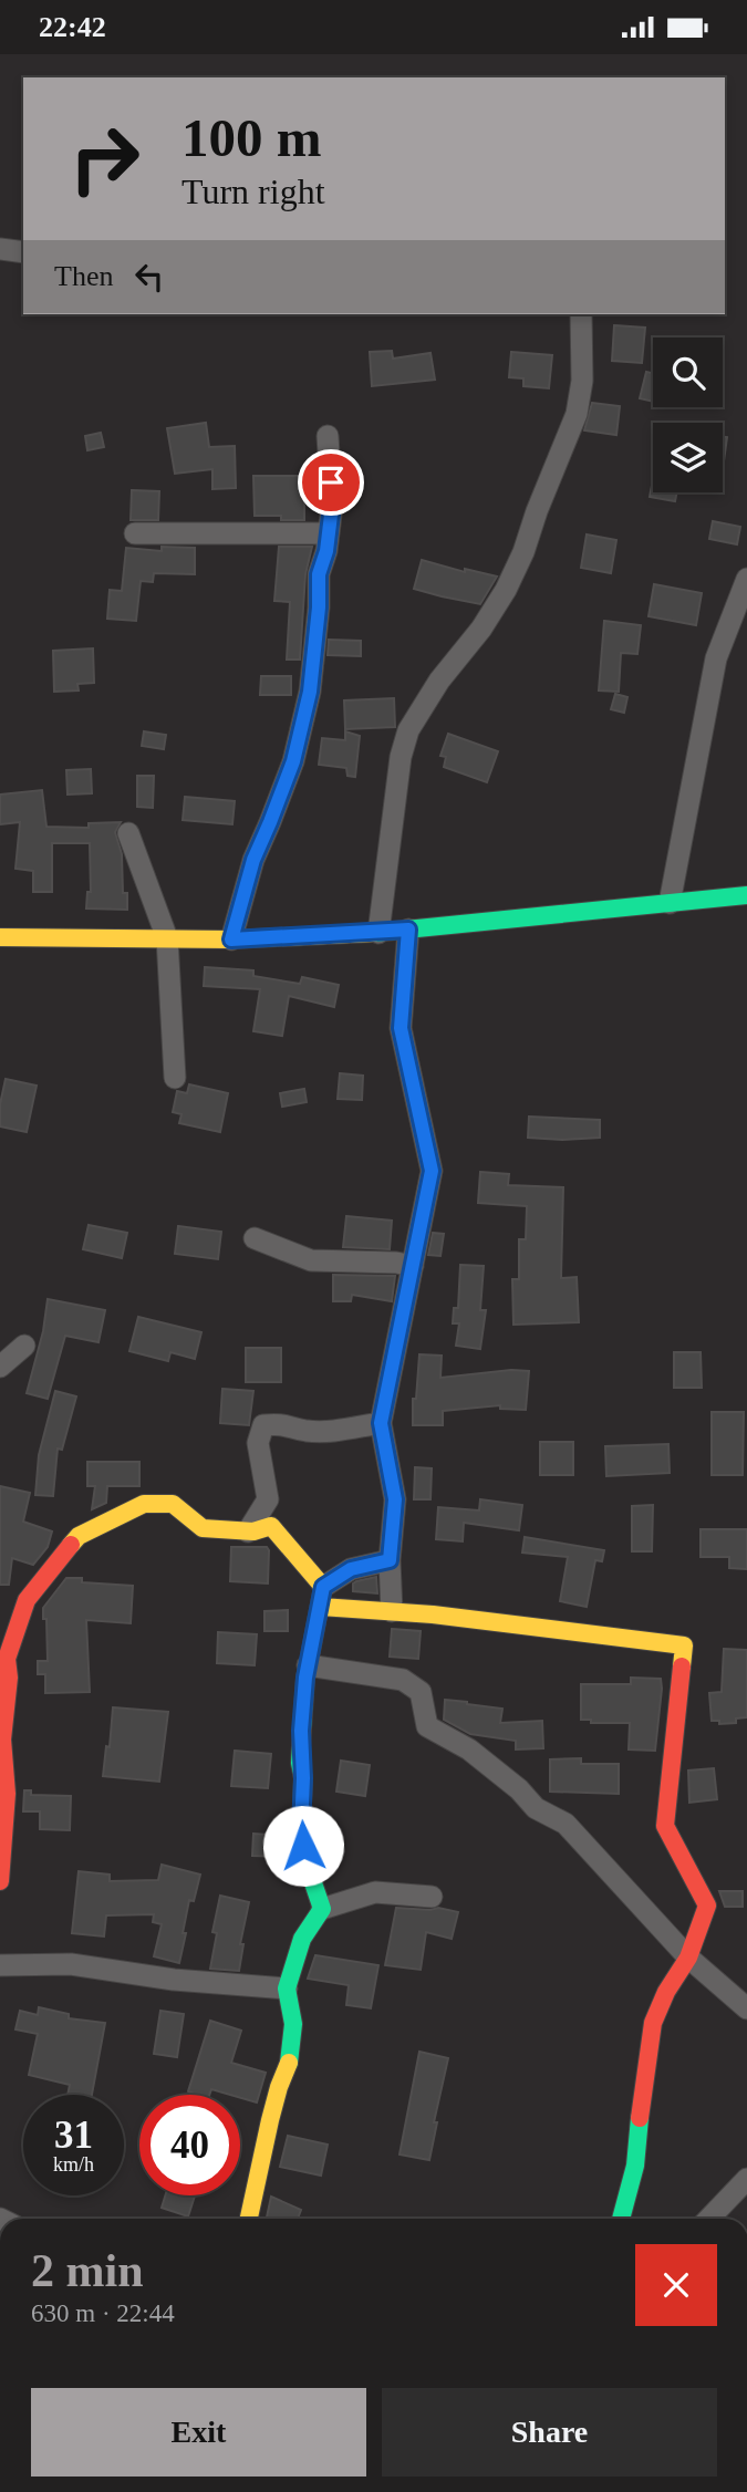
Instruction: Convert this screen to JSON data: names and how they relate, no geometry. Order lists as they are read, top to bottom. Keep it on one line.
{"page":{"status":"22:42","turn":["100 m","Turn right"],"then":"Then","speed":"31 km/h","limit":"40","heading":["2 min","630 m · 22:44"],"buttons":["Exit","Share"]}}
